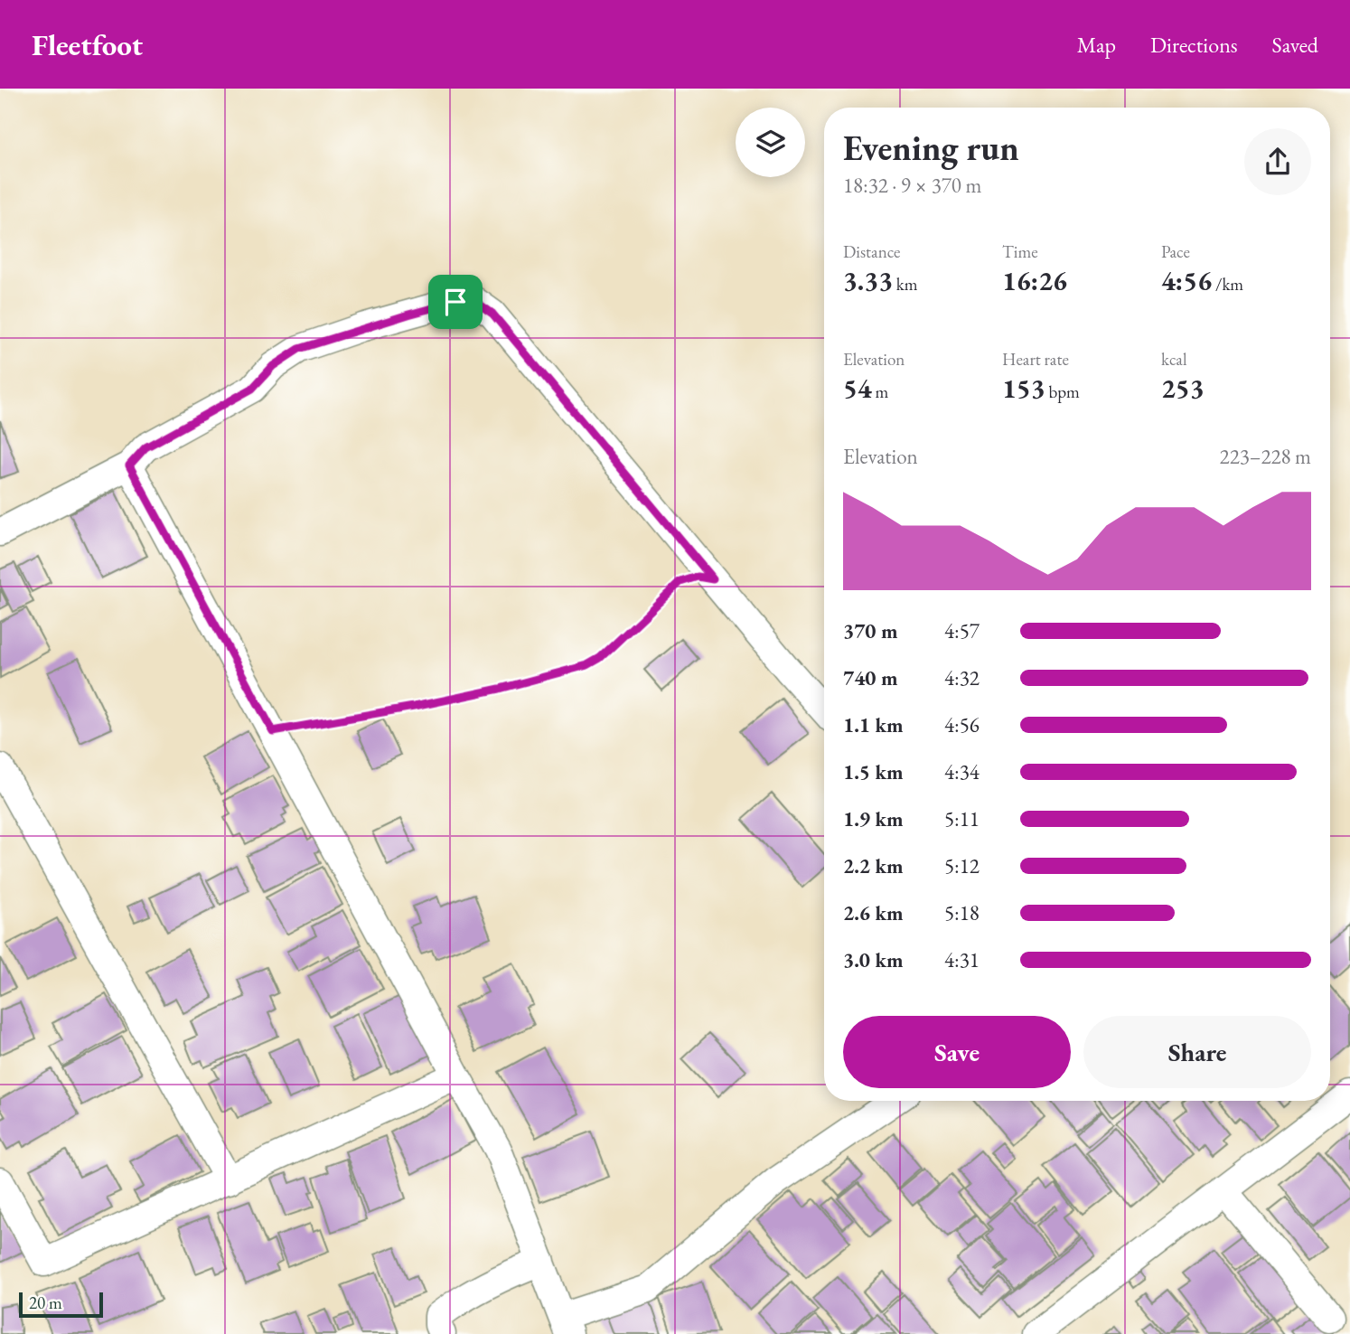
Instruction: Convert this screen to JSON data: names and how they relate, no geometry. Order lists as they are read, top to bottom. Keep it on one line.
{"scale_bar":"20 m","page":{"header":"Fleetfoot","nav":["Map","Directions","Saved"],"heading":["Evening run","18:32 · 9 × 370 m"],"stats":[["Distance","3.33 km"],["Time","16:26"],["Pace","4:56 /km"],["Elevation","54 m"],["Heart rate","153 bpm"],["kcal","253"]],"chart":["Elevation","223–228 m"],"list":[{"name":"370 m","note":"4:57"},{"name":"740 m","note":"4:32"},{"name":"1.1 km","note":"4:56"},{"name":"1.5 km","note":"4:34"},{"name":"1.9 km","note":"5:11"},{"name":"2.2 km","note":"5:12"},{"name":"2.6 km","note":"5:18"},{"name":"3.0 km","note":"4:31"}],"buttons":["Save","Share"],"scale":"20 m"}}
